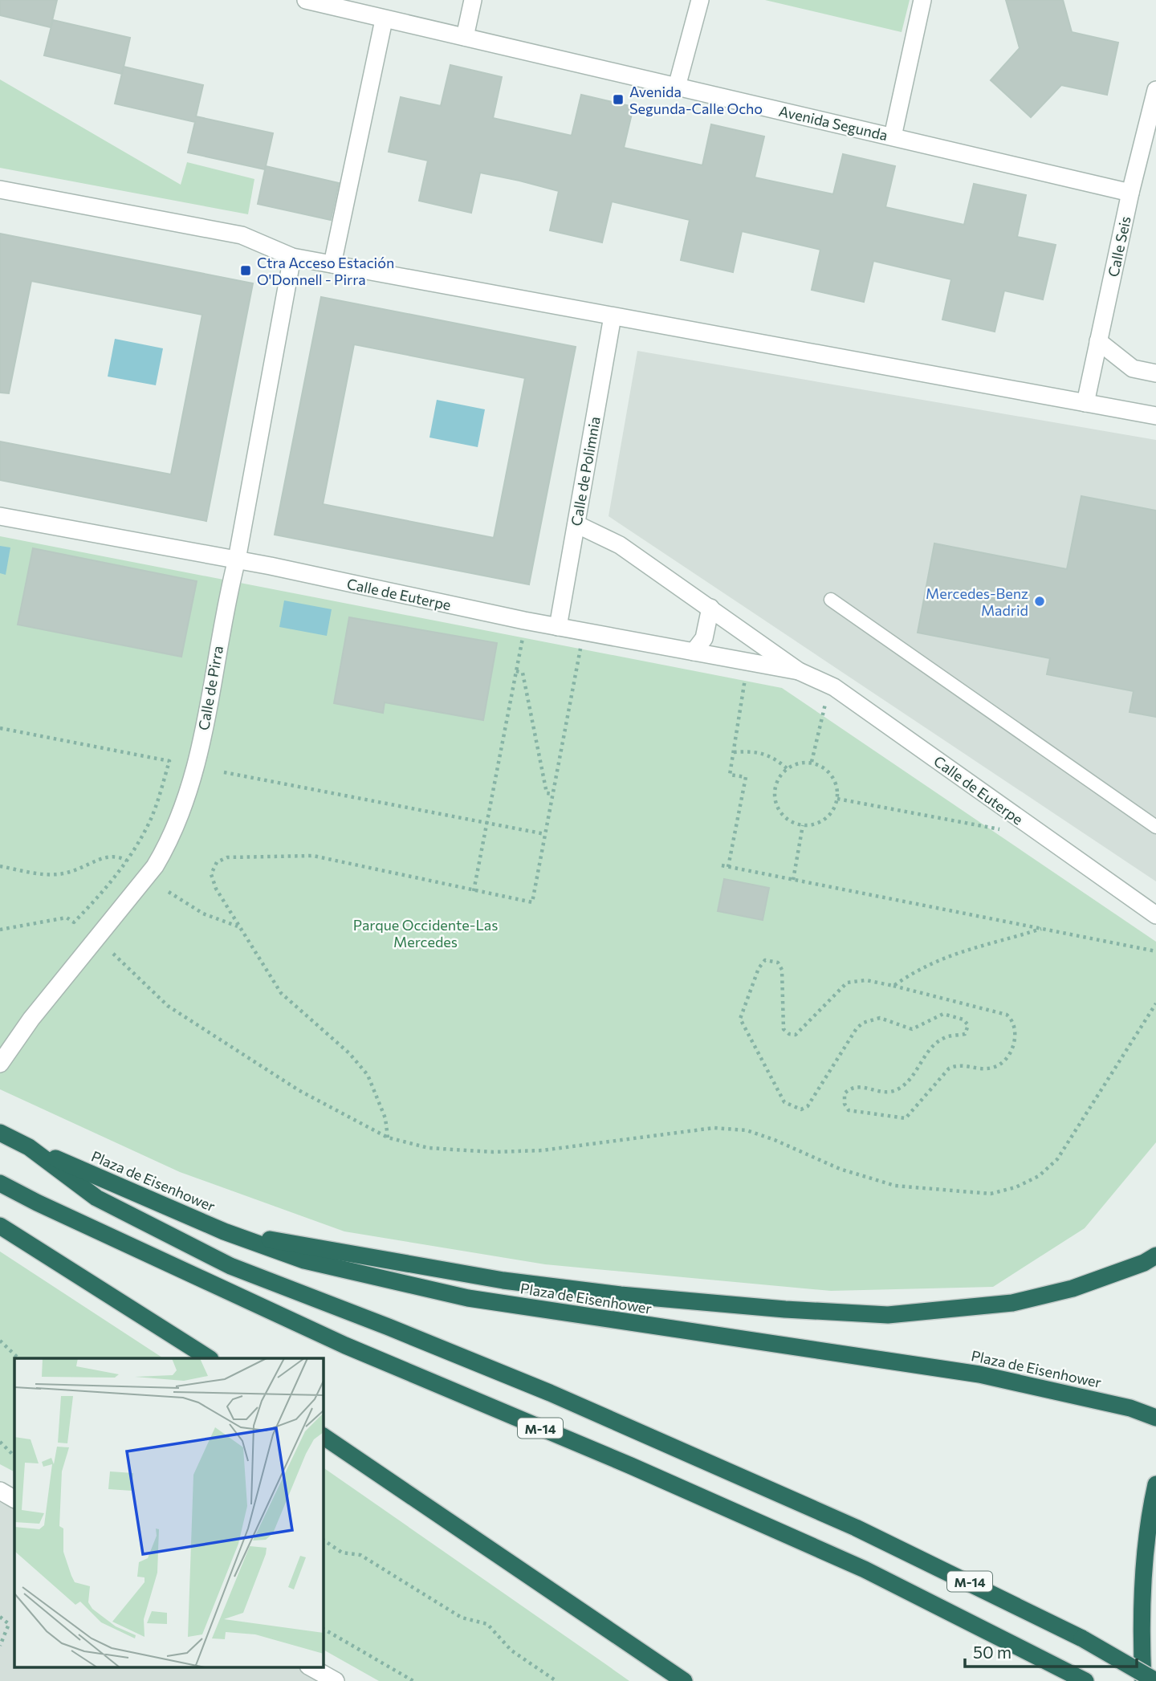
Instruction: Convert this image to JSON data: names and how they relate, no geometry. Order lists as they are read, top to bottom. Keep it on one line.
{"streets":{"highway":["Plaza de Eisenhower","M-14"],"street":["Avenida Segunda","Calle Seis","Calle de Polimnia","Calle de Euterpe","Calle de Pirra"]},"crossings":[["Avenida Segunda","Calle Seis"],["Calle de Polimnia","Calle de Euterpe"],["Calle de Euterpe","Calle de Pirra"],["Plaza de Eisenhower","M-14"]],"parks":["Parque Occidente-Las Mercedes"],"places":{"transit":["Avenida Segunda-Calle Ocho","Ctra Acceso Estación O'Donnell - Pirra"],"other":["Mercedes-Benz Madrid"]},"scale_bar":"50 m"}
